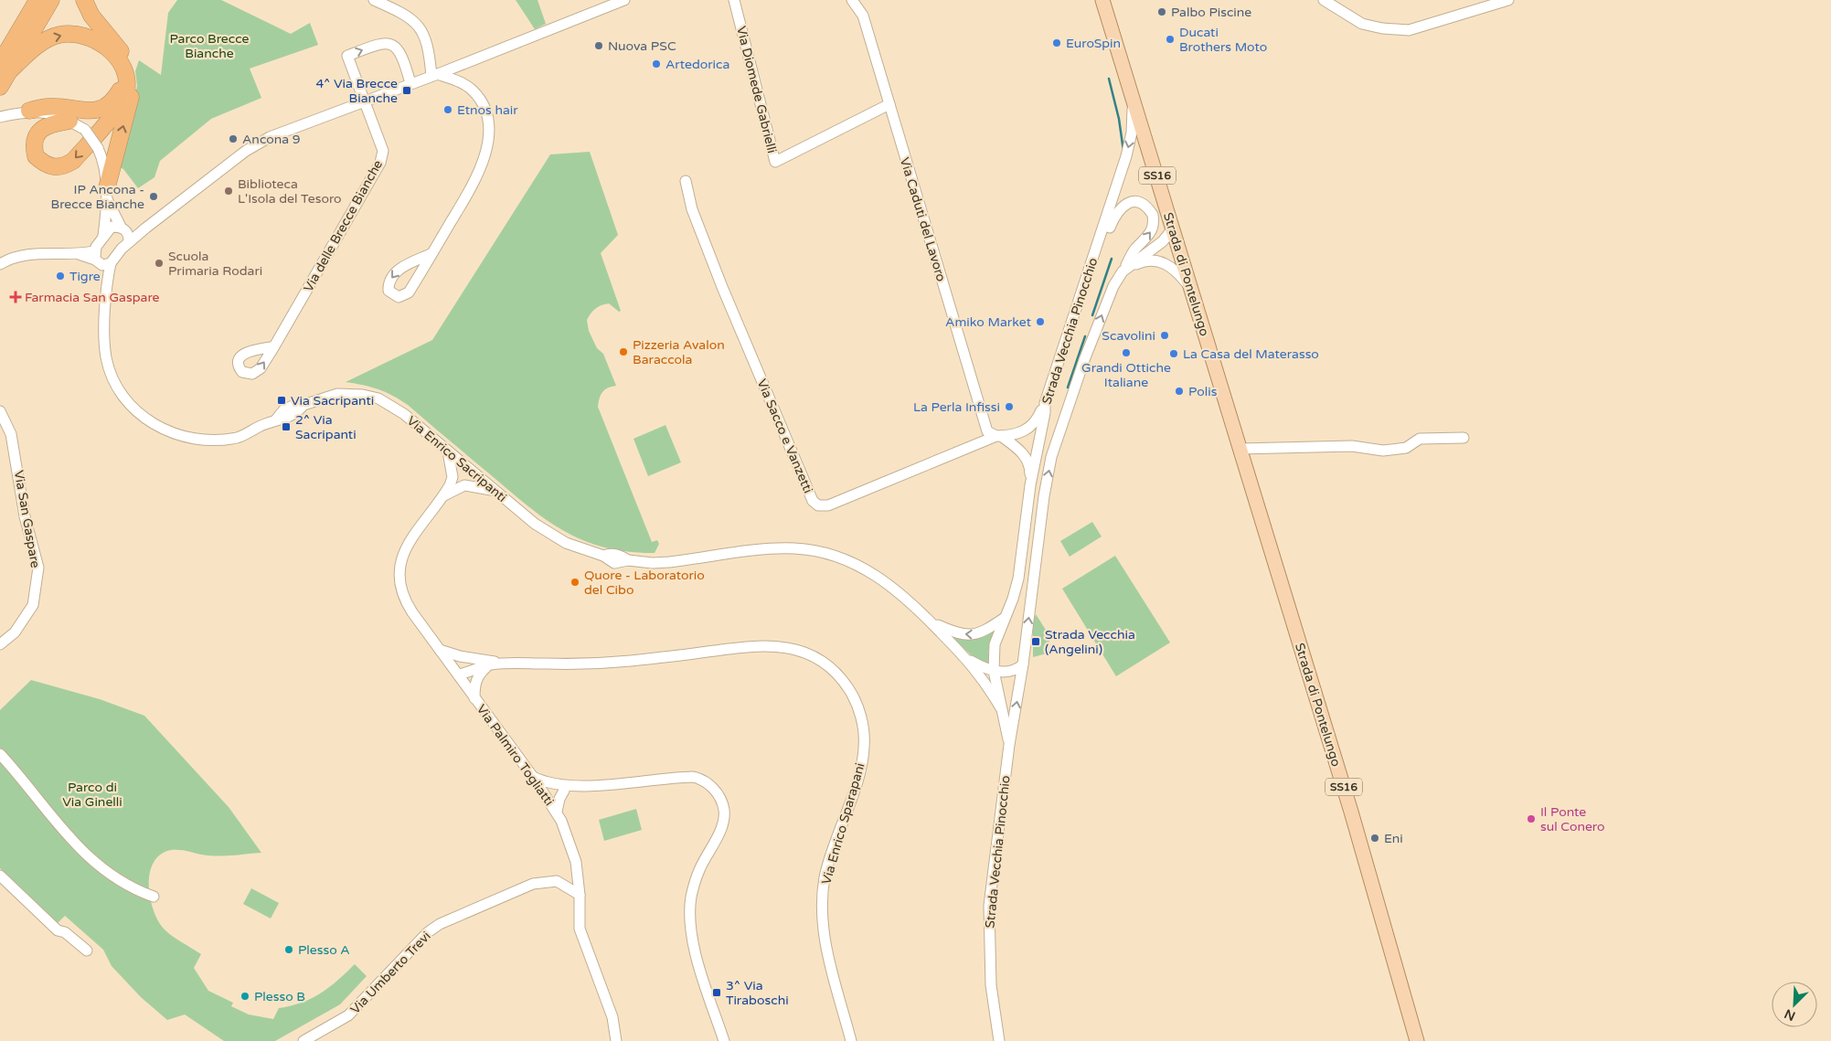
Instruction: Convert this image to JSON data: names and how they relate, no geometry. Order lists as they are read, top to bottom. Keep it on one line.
{"streets":{"main road":["SS16","Strada di Pontelungo"],"street":["Via Diomede Gabrielli","Via Caduti del Lavoro","Via delle Brecce Bianche","Strada Vecchia Pinocchio","Via Sacco e Vanzetti","Via Enrico Sacripanti","Via San Gaspare","Via Palmiro Togliatti","Via Enrico Sparapani","Via Umberto Trevi"]},"crossings":[["Via Diomede Gabrielli","Via Caduti del Lavoro"],["SS16","Strada di Pontelungo"],["SS16","Strada Vecchia Pinocchio"],["Via Caduti del Lavoro","Via Sacco e Vanzetti"],["Strada di Pontelungo","Strada Vecchia Pinocchio"],["Strada Vecchia Pinocchio","Via Sacco e Vanzetti"],["Strada Vecchia Pinocchio","Via Enrico Sacripanti"],["Via Enrico Sacripanti","Via Palmiro Togliatti"],["Via Palmiro Togliatti","Via Enrico Sparapani"],["Via Palmiro Togliatti","Via Umberto Trevi"]],"parks":["Parco Brecce Bianche","Parco di Via Ginelli"],"places":{"other":["Palbo Piscine","Ducati Brothers Moto","EuroSpin","Nuova PSC","Artedorica","Etnos hair","Ancona 9","Biblioteca L'Isola del Tesoro","IP Ancona - Brecce Bianche","Scuola Primaria Rodari","Tigre","Amiko Market","Scavolini","Pizzeria Avalon Baraccola","Grandi Ottiche Italiane","La Casa del Materasso","Polis","La Perla Infissi","Quore - Laboratorio del Cibo","Il Ponte sul Conero","Eni","Plesso A","Plesso B"],"transit":["4^ Via Brecce Bianche","Via Sacripanti","2^ Via Sacripanti","Strada Vecchia (Angelini)","3^ Via Tiraboschi"],"health":["Farmacia San Gaspare"]},"north":"bottom left"}
